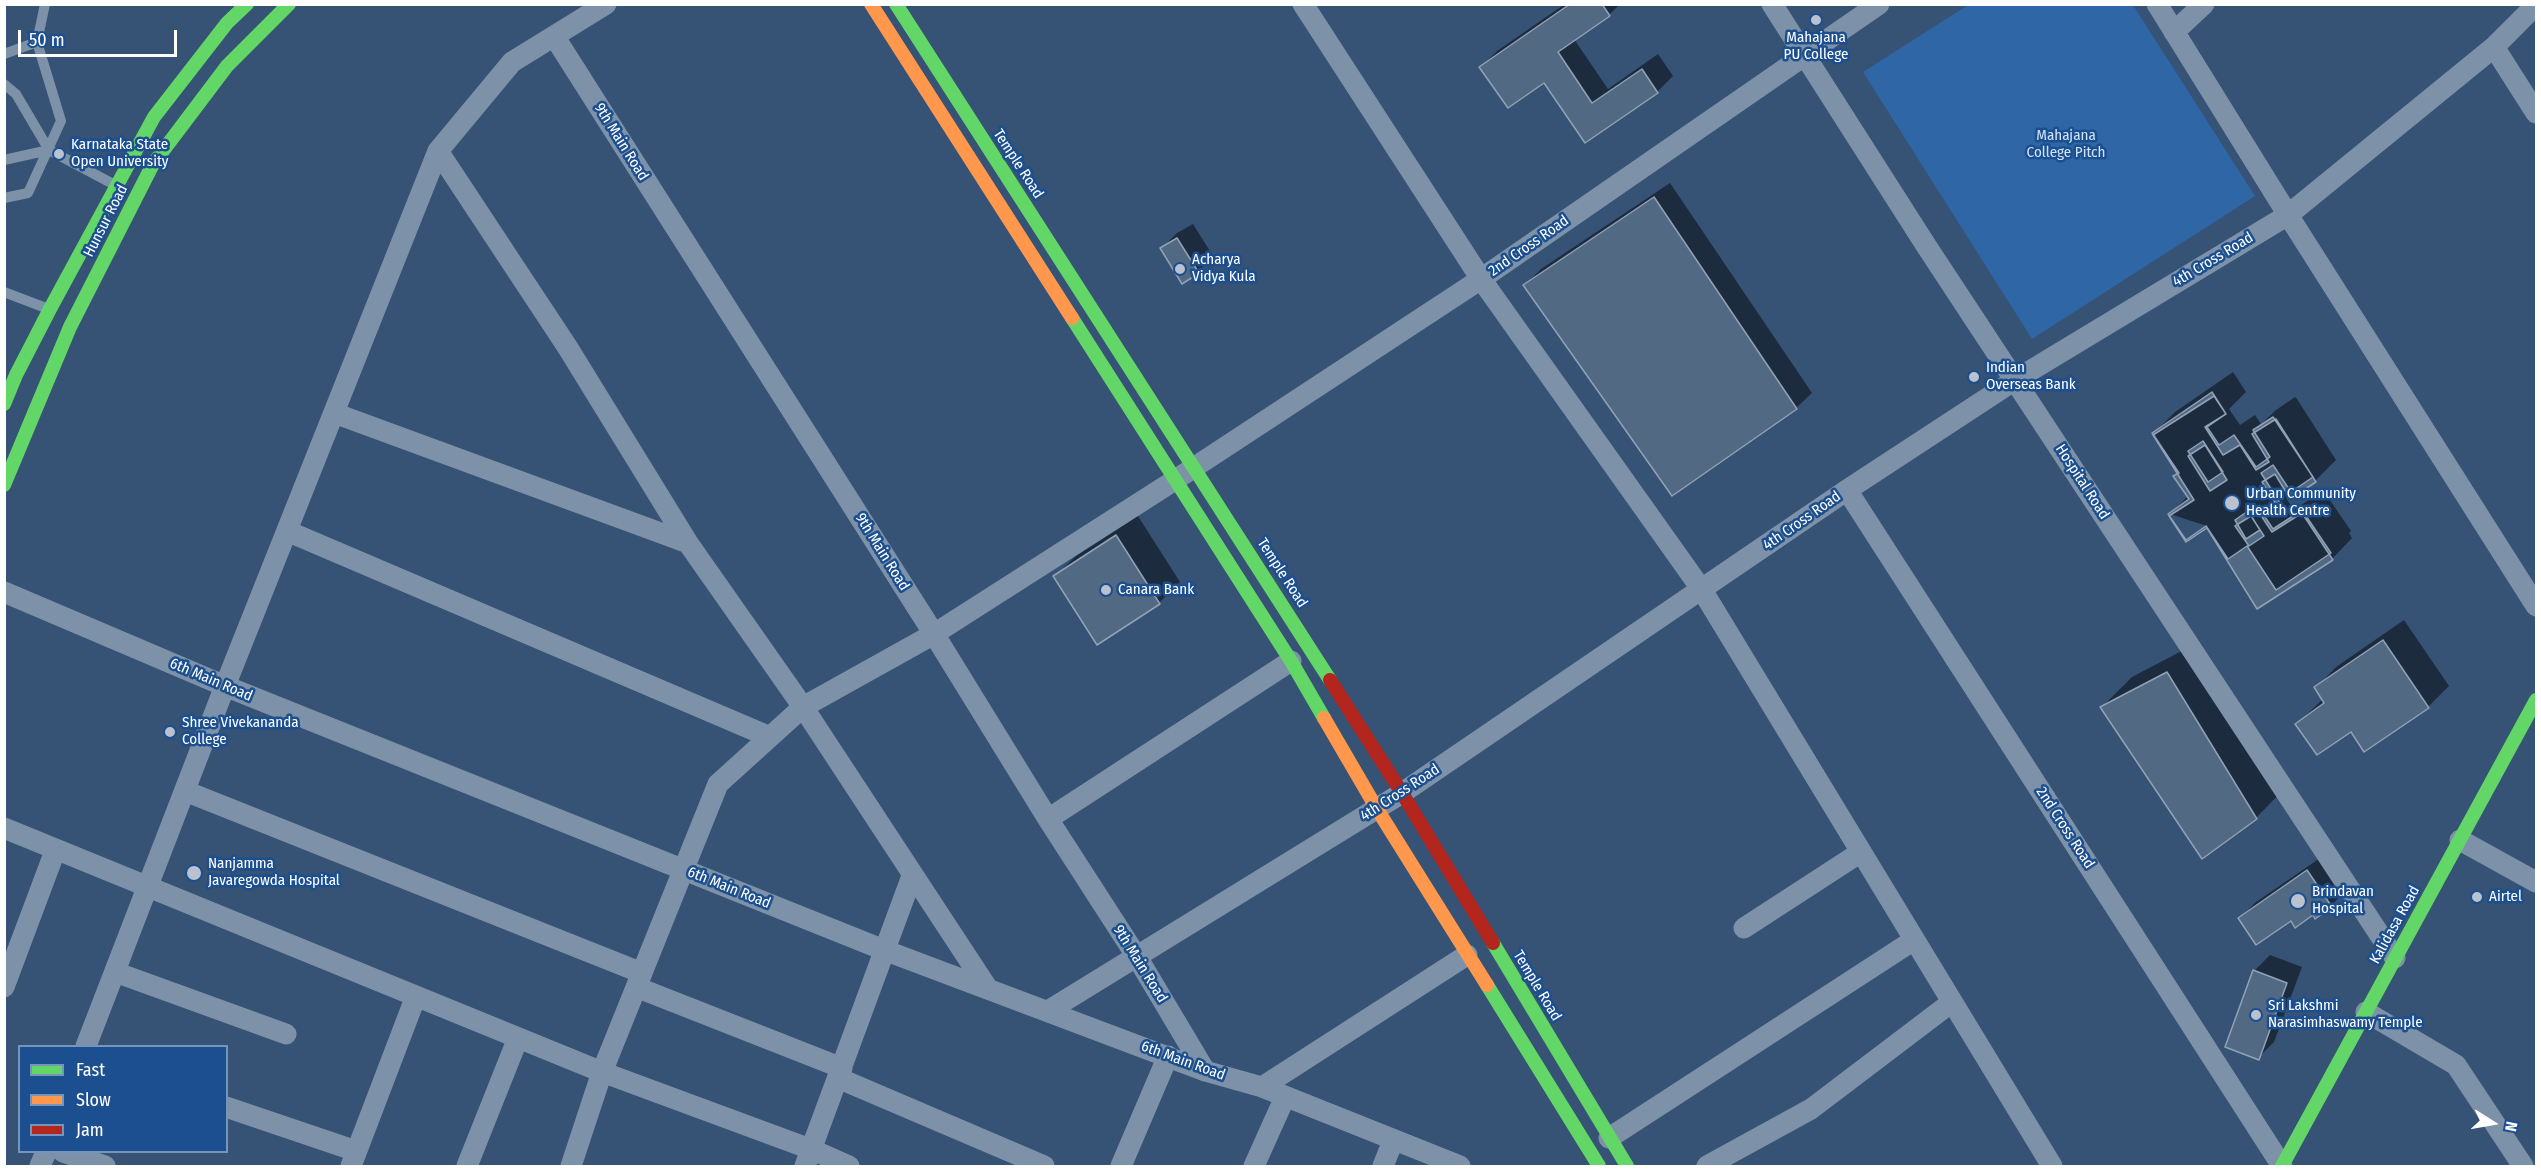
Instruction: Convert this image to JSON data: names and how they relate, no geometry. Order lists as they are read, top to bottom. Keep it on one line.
{"streets":{"street":["9th Main Road","Temple Road","Hunsur Road","2nd Cross Road","4th Cross Road","Hospital Road","6th Main Road","Kalidasa Road"]},"crossings":[["9th Main Road","2nd Cross Road"],["9th Main Road","4th Cross Road"],["9th Main Road","6th Main Road"],["Temple Road","2nd Cross Road"],["Temple Road","4th Cross Road"],["2nd Cross Road","4th Cross Road"],["2nd Cross Road","Hospital Road"],["2nd Cross Road","6th Main Road"],["2nd Cross Road","Kalidasa Road"],["4th Cross Road","Hospital Road"],["4th Cross Road","6th Main Road"],["Hospital Road","Kalidasa Road"]],"parks":["Mahajana College Pitch"],"places":["Mahajana PU College","Karnataka State Open University","Acharya Vidya Kula","Indian Overseas Bank","Urban Community Health Centre","Canara Bank","Shree Vivekananda College","Nanjamma Javaregowda Hospital","Airtel","Brindavan Hospital","Sri Lakshmi Narasimhaswamy Temple"],"legend":["Fast","Slow","Jam"],"scale_bar":"50 m","north":"right"}
